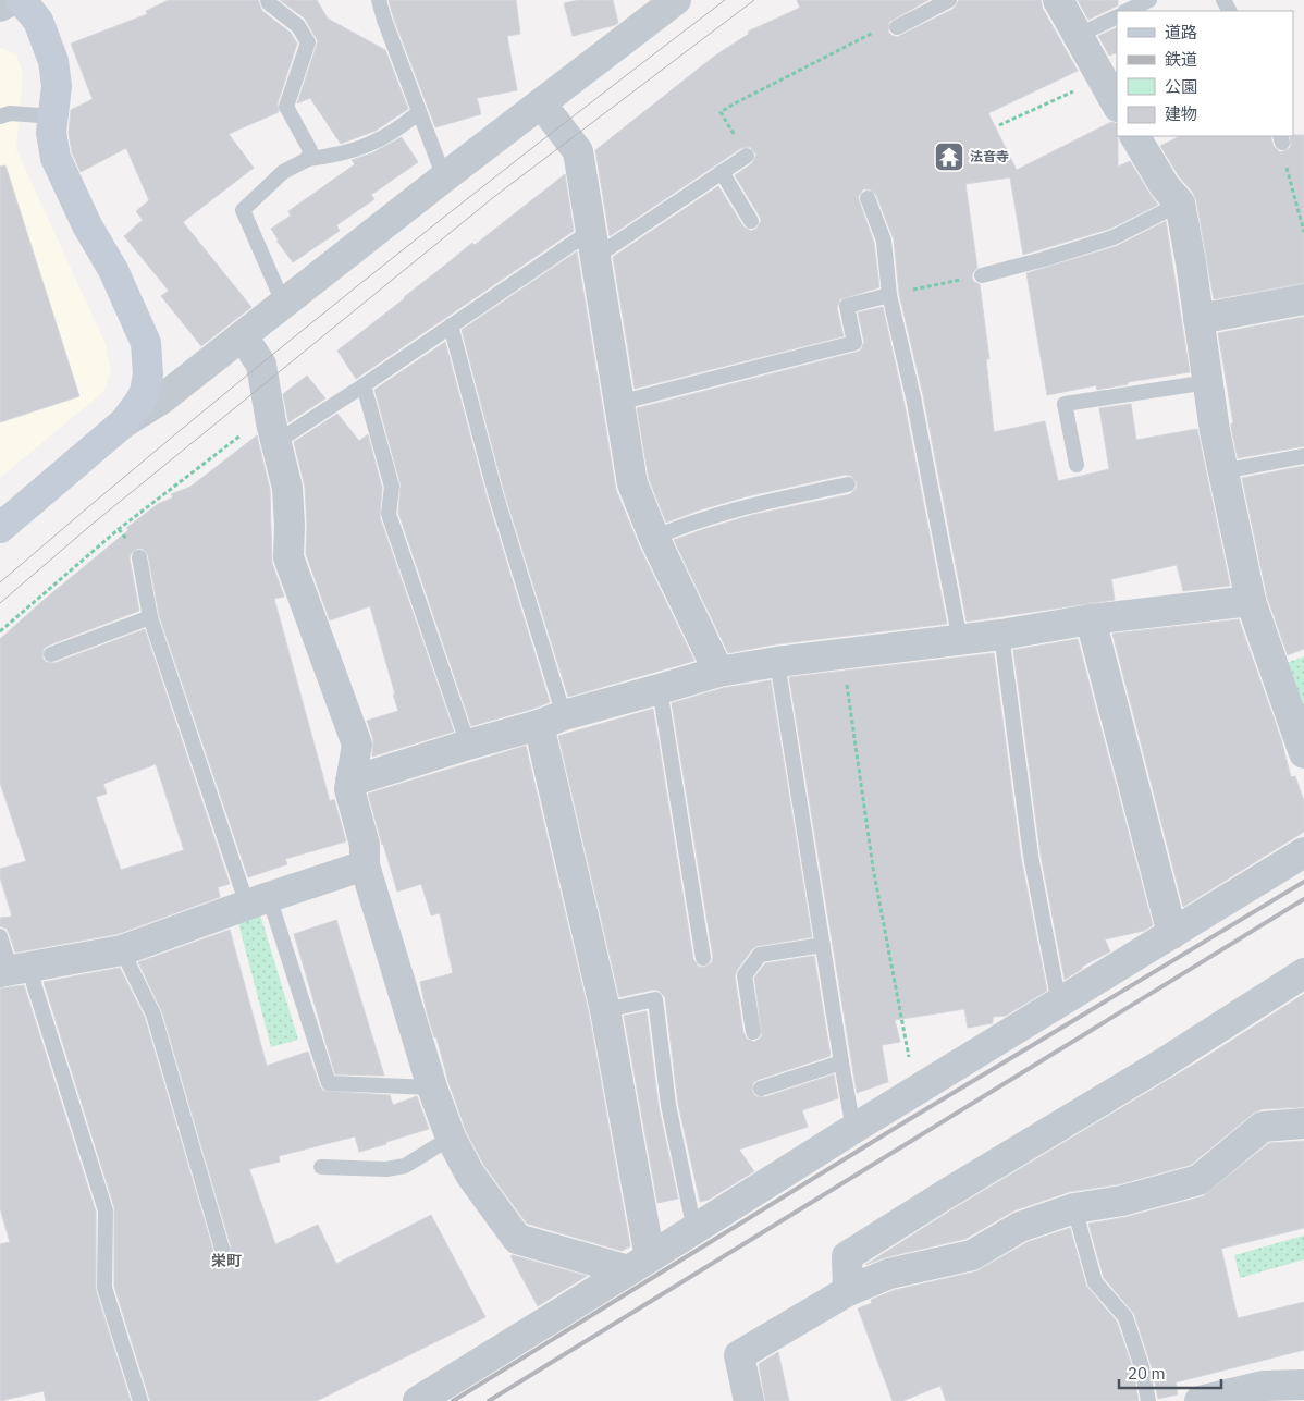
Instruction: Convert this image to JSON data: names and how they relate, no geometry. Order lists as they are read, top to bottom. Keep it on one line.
{"districts":["栄町"],"places":{"temple":["法音寺"]},"legend":["道路","鉄道","公園","建物"],"scale_bar":"20 m"}
